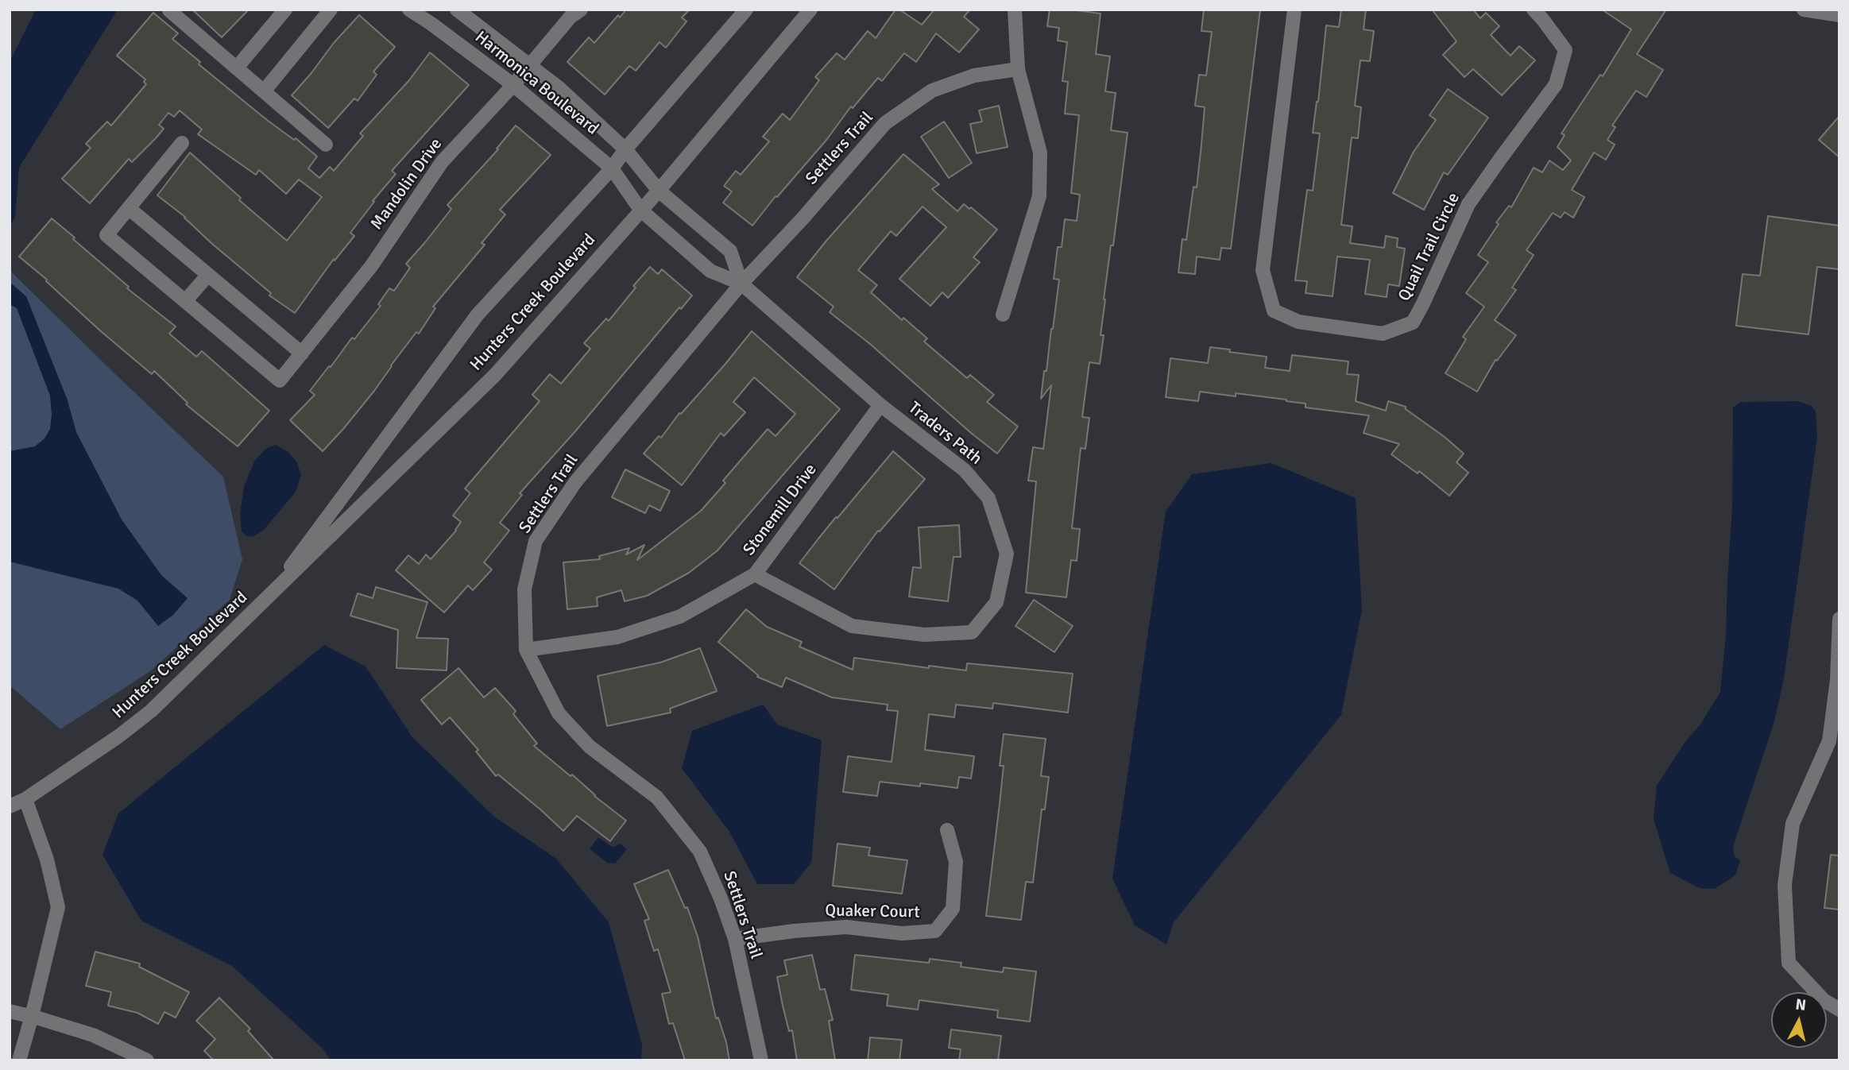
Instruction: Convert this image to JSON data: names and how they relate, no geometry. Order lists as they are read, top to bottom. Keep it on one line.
{"streets":{"street":["Harmonica Boulevard","Settlers Trail","Mandolin Drive","Quail Trail Circle","Hunters Creek Boulevard","Traders Path","Stonemill Drive","Quaker Court"]},"crossings":[["Harmonica Boulevard","Mandolin Drive"],["Harmonica Boulevard","Hunters Creek Boulevard"],["Harmonica Boulevard","Traders Path"],["Settlers Trail","Traders Path"],["Settlers Trail","Stonemill Drive"],["Settlers Trail","Quaker Court"],["Hunters Creek Boulevard","Traders Path"],["Traders Path","Stonemill Drive"]],"north":"top"}
